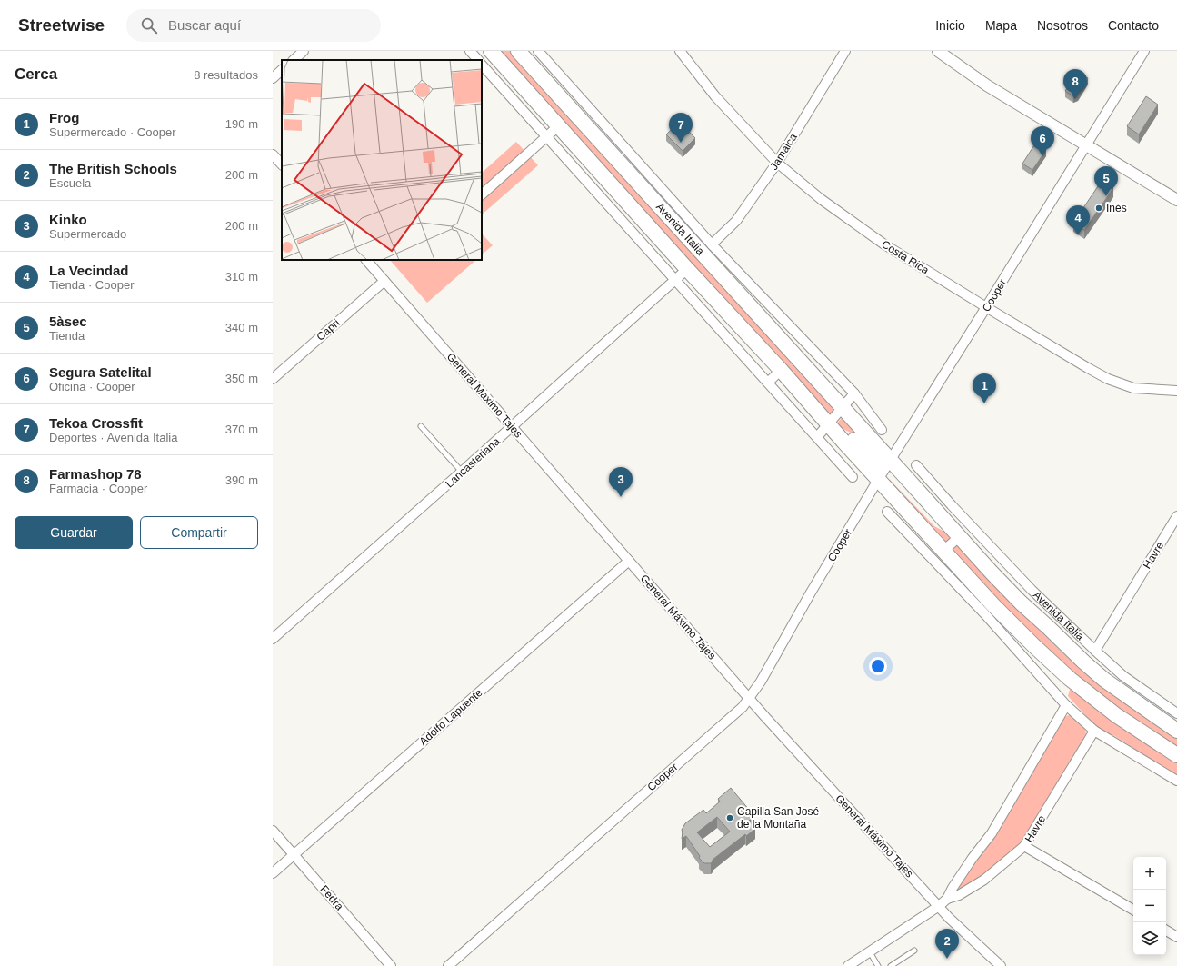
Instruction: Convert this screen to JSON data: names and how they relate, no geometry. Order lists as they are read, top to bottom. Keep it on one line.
{"streets":{"main road":["Avenida Italia"],"street":["Jamaica","Costa Rica","Cooper","Capri","General Máximo Tajes","Lancasteriana","Havre","Adolfo Lapuente","Fedra"]},"crossings":[["Jamaica","Avenida Italia"],["Jamaica","Costa Rica"],["Avenida Italia","Cooper"],["Avenida Italia","Lancasteriana"],["Avenida Italia","Havre"],["Costa Rica","Cooper"],["Cooper","General Máximo Tajes"],["Capri","General Máximo Tajes"],["General Máximo Tajes","Lancasteriana"],["General Máximo Tajes","Havre"],["General Máximo Tajes","Adolfo Lapuente"],["Adolfo Lapuente","Fedra"]],"places":["Inés","Capilla San José de la Montaña"],"page":{"header":"Streetwise","search":"Buscar aquí","nav":["Inicio","Mapa","Nosotros","Contacto"],"heading":["Cerca","8 resultados"],"pins":["8","7","6","5","4","1","3","2"],"list":[{"mark":"1","name":"Frog","note":"Supermercado · Cooper","value":"190 m"},{"mark":"2","name":"The British Schools","note":"Escuela","value":"200 m"},{"mark":"3","name":"Kinko","note":"Supermercado","value":"200 m"},{"mark":"4","name":"La Vecindad","note":"Tienda · Cooper","value":"310 m"},{"mark":"5","name":"5àsec","note":"Tienda","value":"340 m"},{"mark":"6","name":"Segura Satelital","note":"Oficina · Cooper","value":"350 m"},{"mark":"7","name":"Tekoa Crossfit","note":"Deportes · Avenida Italia","value":"370 m"},{"mark":"8","name":"Farmashop 78","note":"Farmacia · Cooper","value":"390 m"}],"buttons":["Guardar","Compartir"],"map_buttons":["+","−"]}}
